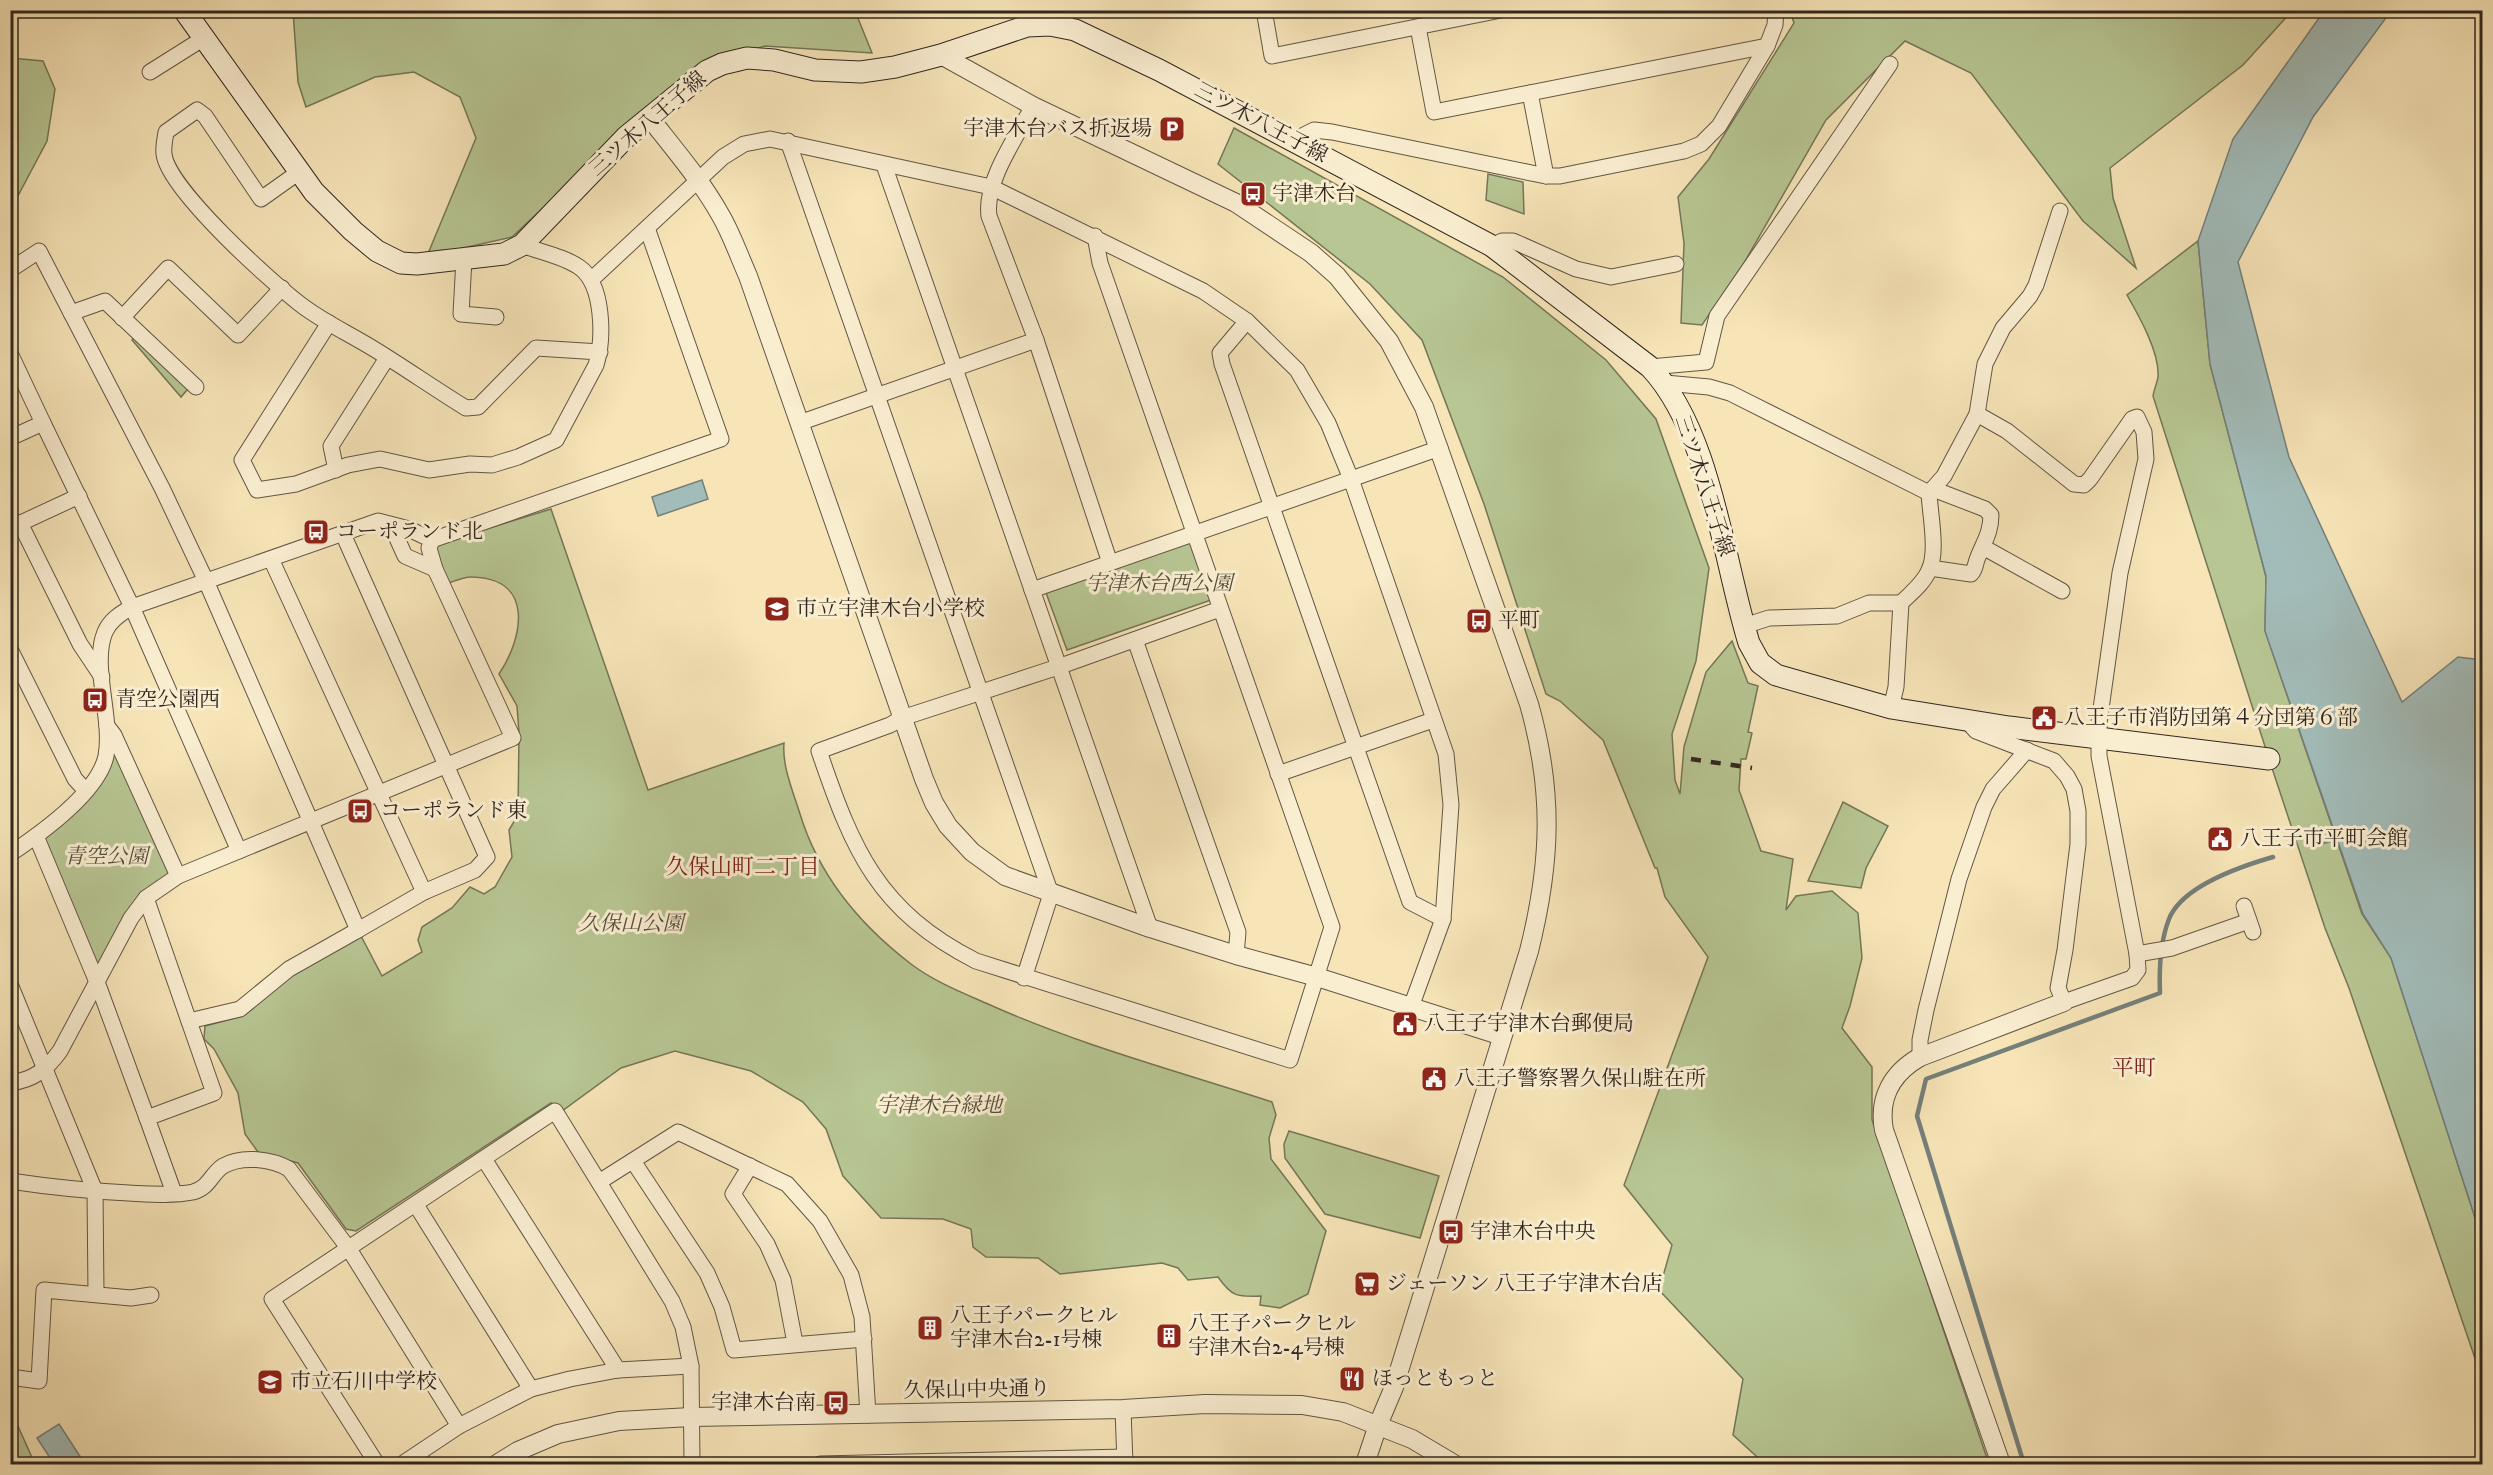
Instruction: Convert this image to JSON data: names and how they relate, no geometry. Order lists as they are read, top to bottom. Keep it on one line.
{"streets":{"main road":["三ツ木八王子線"],"street":["久保山中央通り"]},"districts":["久保山町二丁目","平町"],"parks":["宇津木台西公園","青空公園","久保山公園","宇津木台緑地"],"places":{"parking":["宇津木台バス折返場"],"bus stop":["宇津木台","コーポランド北","平町","青空公園西","コーポランド東","宇津木台中央","宇津木台南"],"school or university":["市立宇津木台小学校","市立石川中学校"],"public building":["八王子市消防団第４分団第６部","八王子市平町会館","八王子宇津木台郵便局","八王子警察署久保山駐在所"],"supermarket":["ジェーソン 八王子宇津木台店"],"building":["八王子パークヒル 宇津木台2-1号棟","八王子パークヒル 宇津木台2-4号棟"],"restaurant":["ほっともっと"]}}
